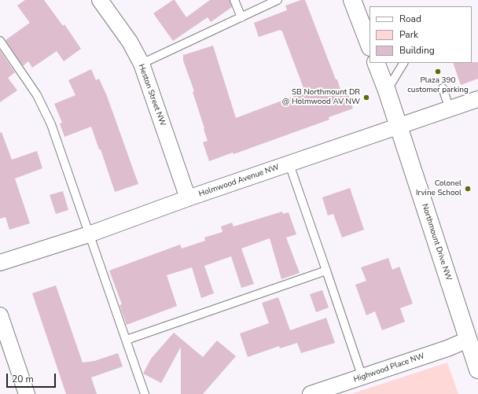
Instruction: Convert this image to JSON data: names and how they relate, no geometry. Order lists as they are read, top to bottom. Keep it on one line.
{"streets":{"street":["Heston Street NW","Holmwood Avenue NW","Northmount Drive NW","Highwood Place NW"]},"crossings":[["Heston Street NW","Holmwood Avenue NW"],["Holmwood Avenue NW","Northmount Drive NW"],["Northmount Drive NW","Highwood Place NW"]],"places":["Plaza 390 customer parking","SB Northmount DR @ Holmwood AV NW","Colonel Irvine School"],"legend":["Road","Park","Building"],"scale_bar":"20 m"}
